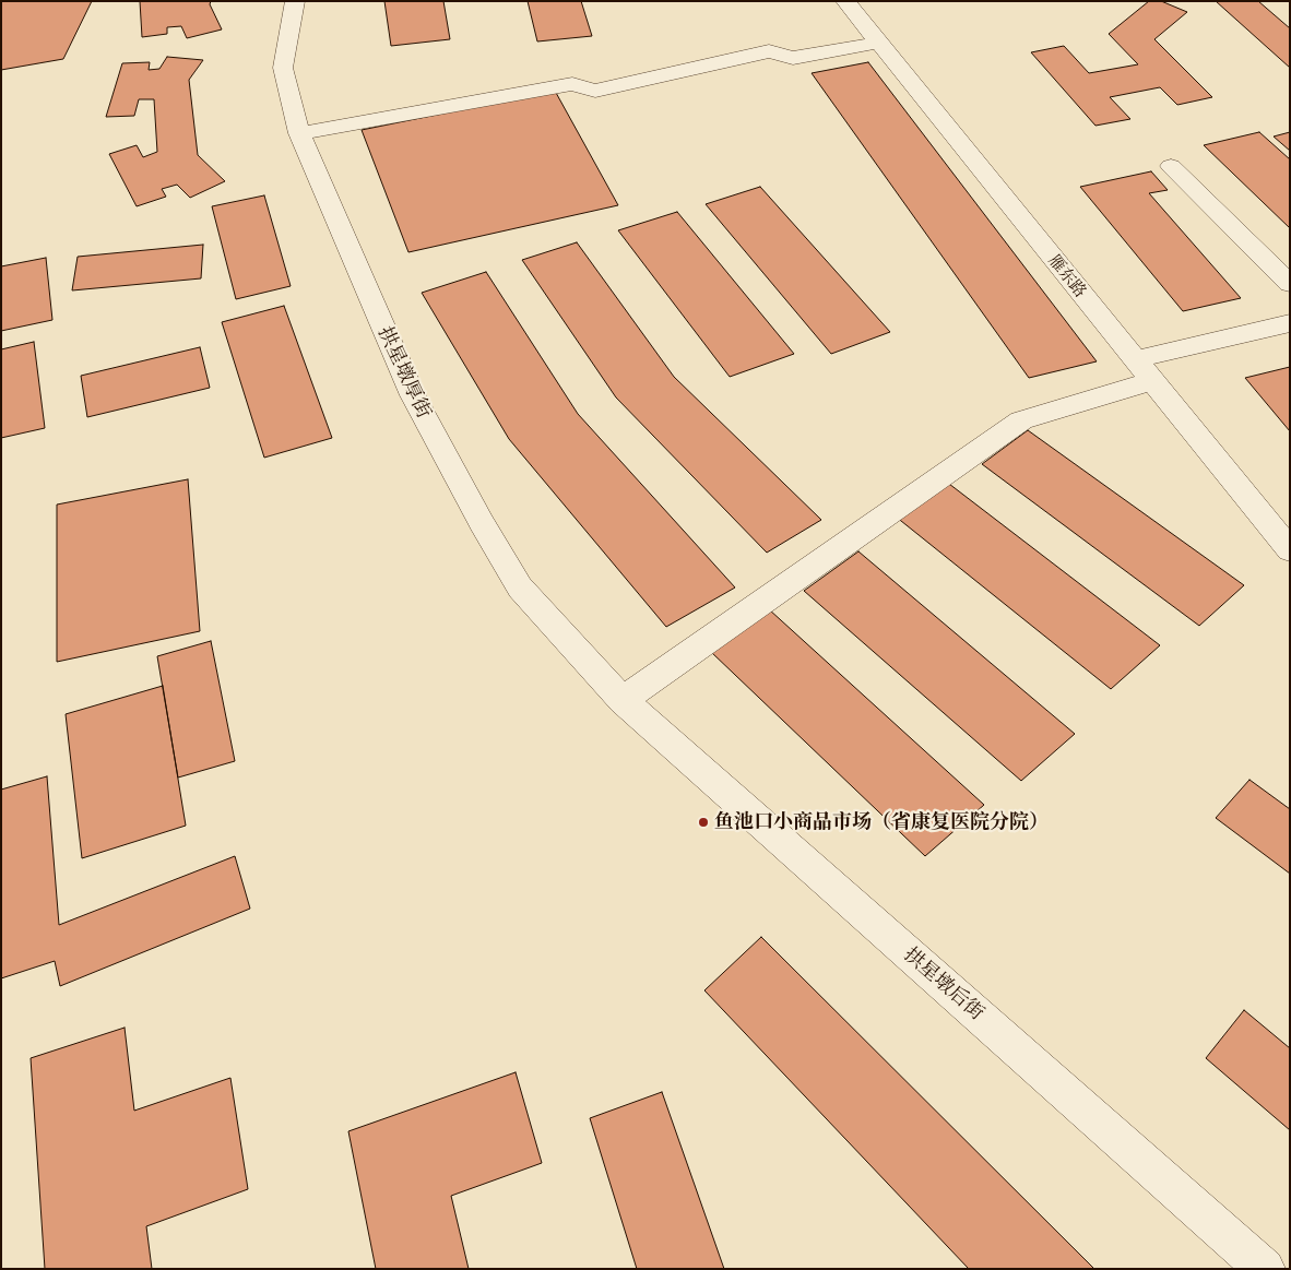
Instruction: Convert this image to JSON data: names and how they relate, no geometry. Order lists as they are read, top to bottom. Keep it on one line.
{"streets":{"street":["雁东路","拱星墩厚街","拱星墩后街"]},"crossings":[["拱星墩厚街","拱星墩后街"]],"places":["鱼池口小商品市场（省康复医院分院）"]}
